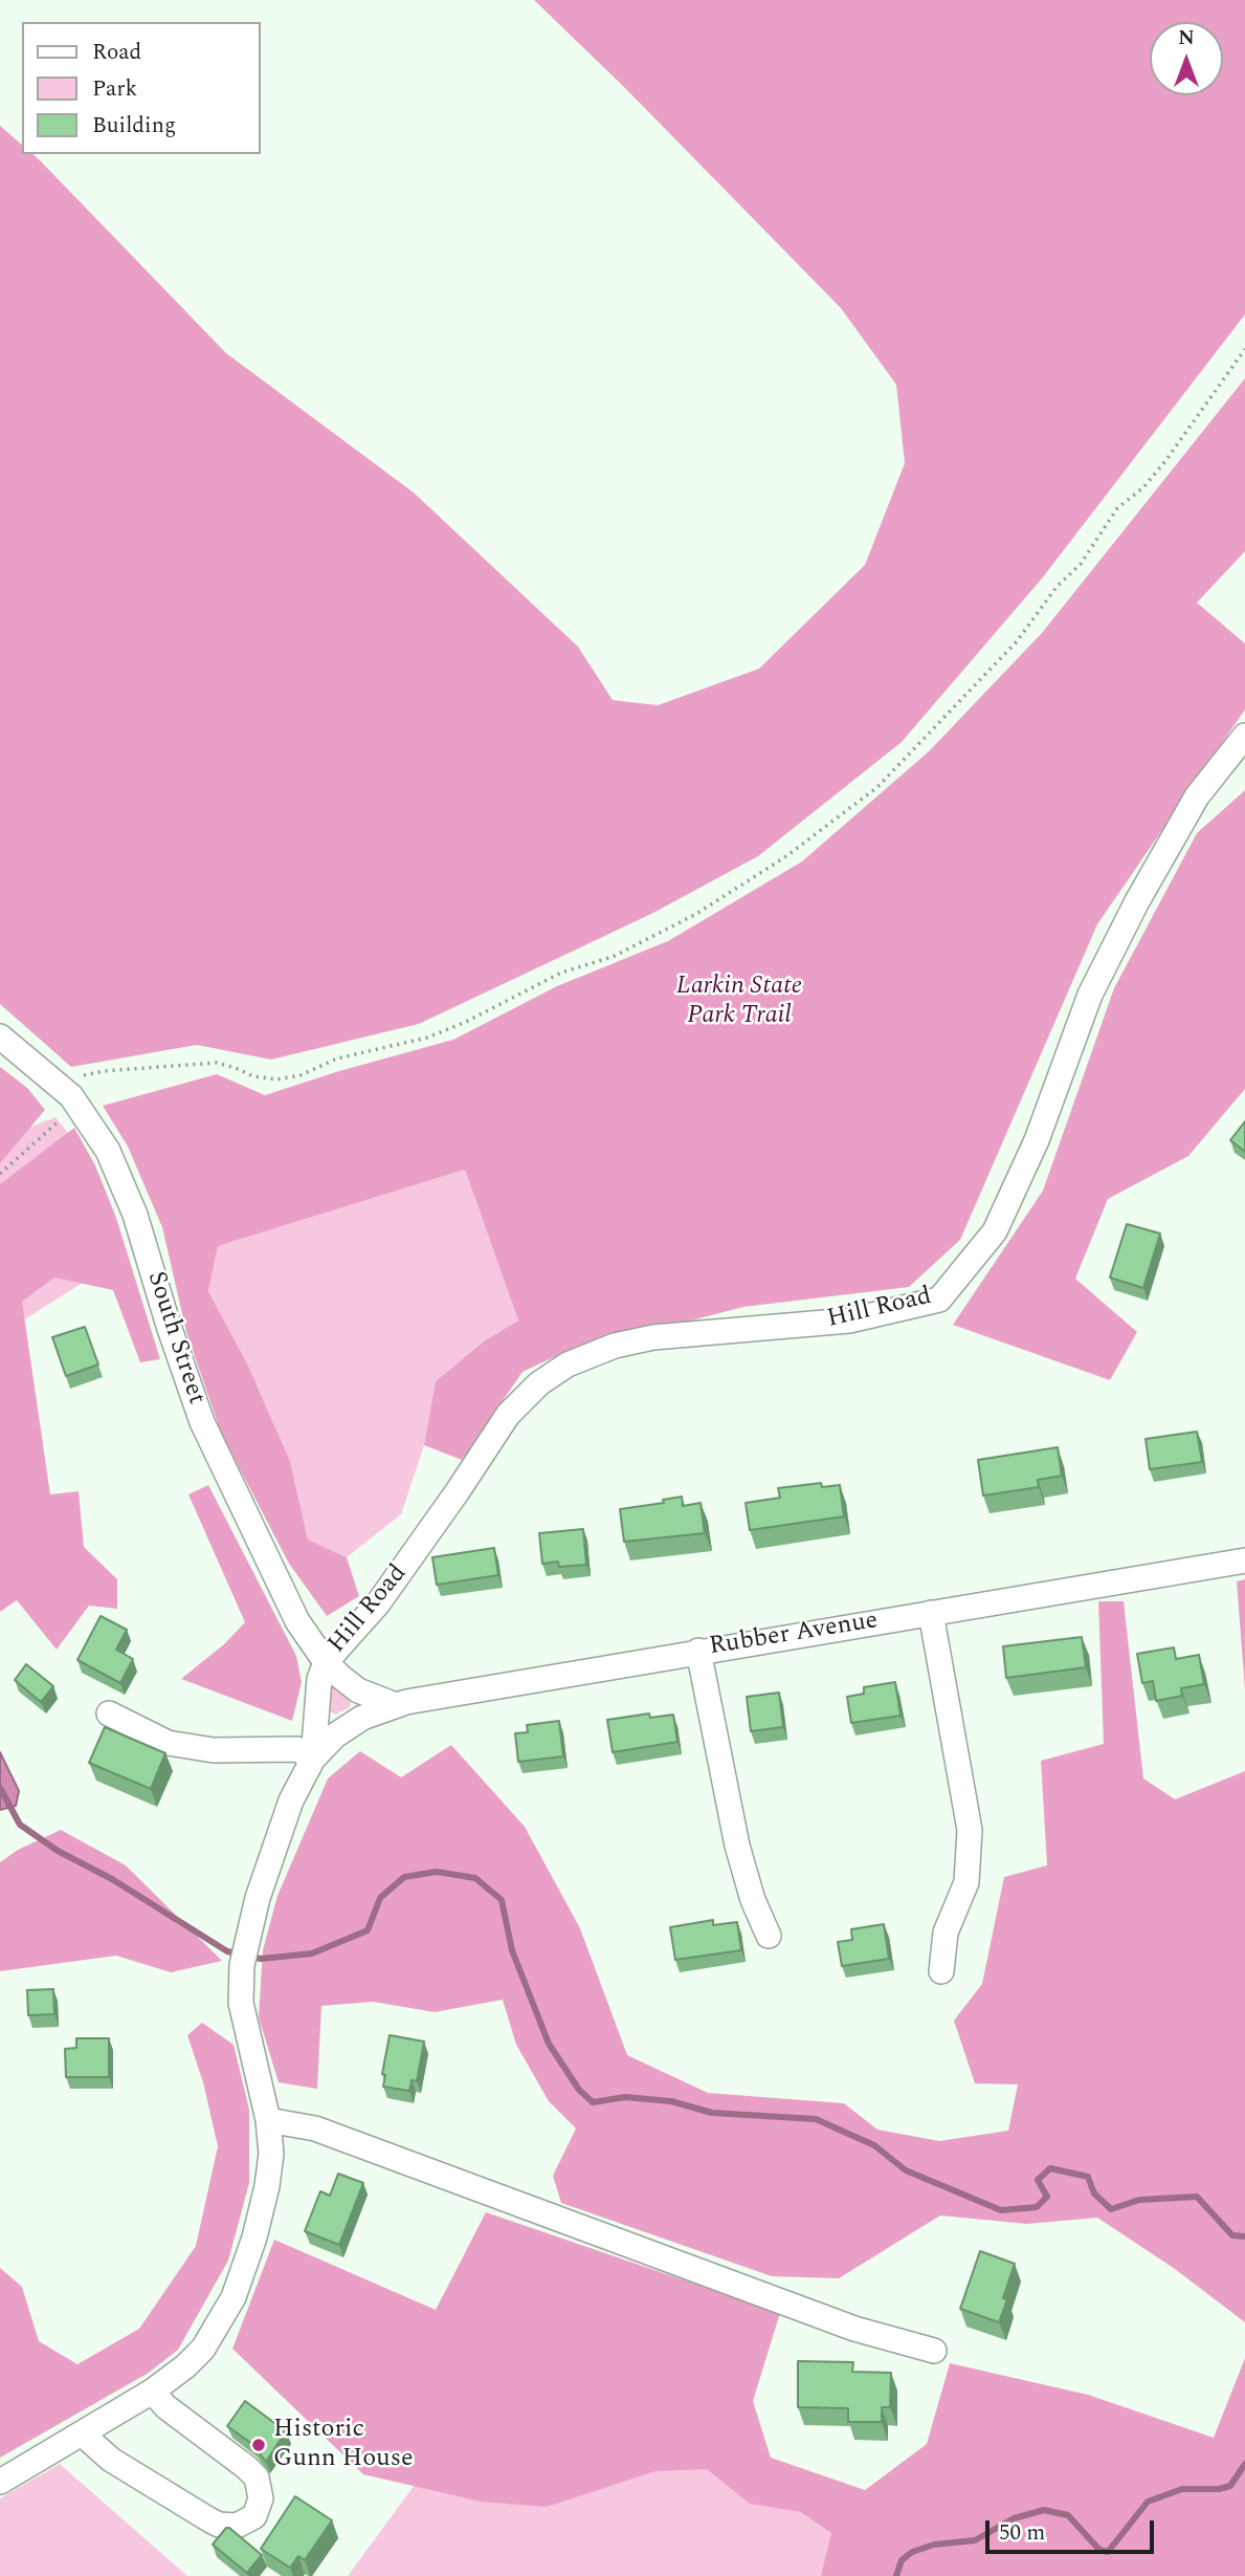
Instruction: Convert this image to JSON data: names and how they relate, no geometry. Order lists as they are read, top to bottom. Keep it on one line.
{"streets":{"street":["Hill Road","South Street","Rubber Avenue"]},"crossings":[["Hill Road","South Street"],["South Street","Rubber Avenue"]],"parks":["Larkin State Park Trail"],"places":["Historic Gunn House"],"legend":["Road","Park","Building"],"scale_bar":"50 m","north":"top"}
